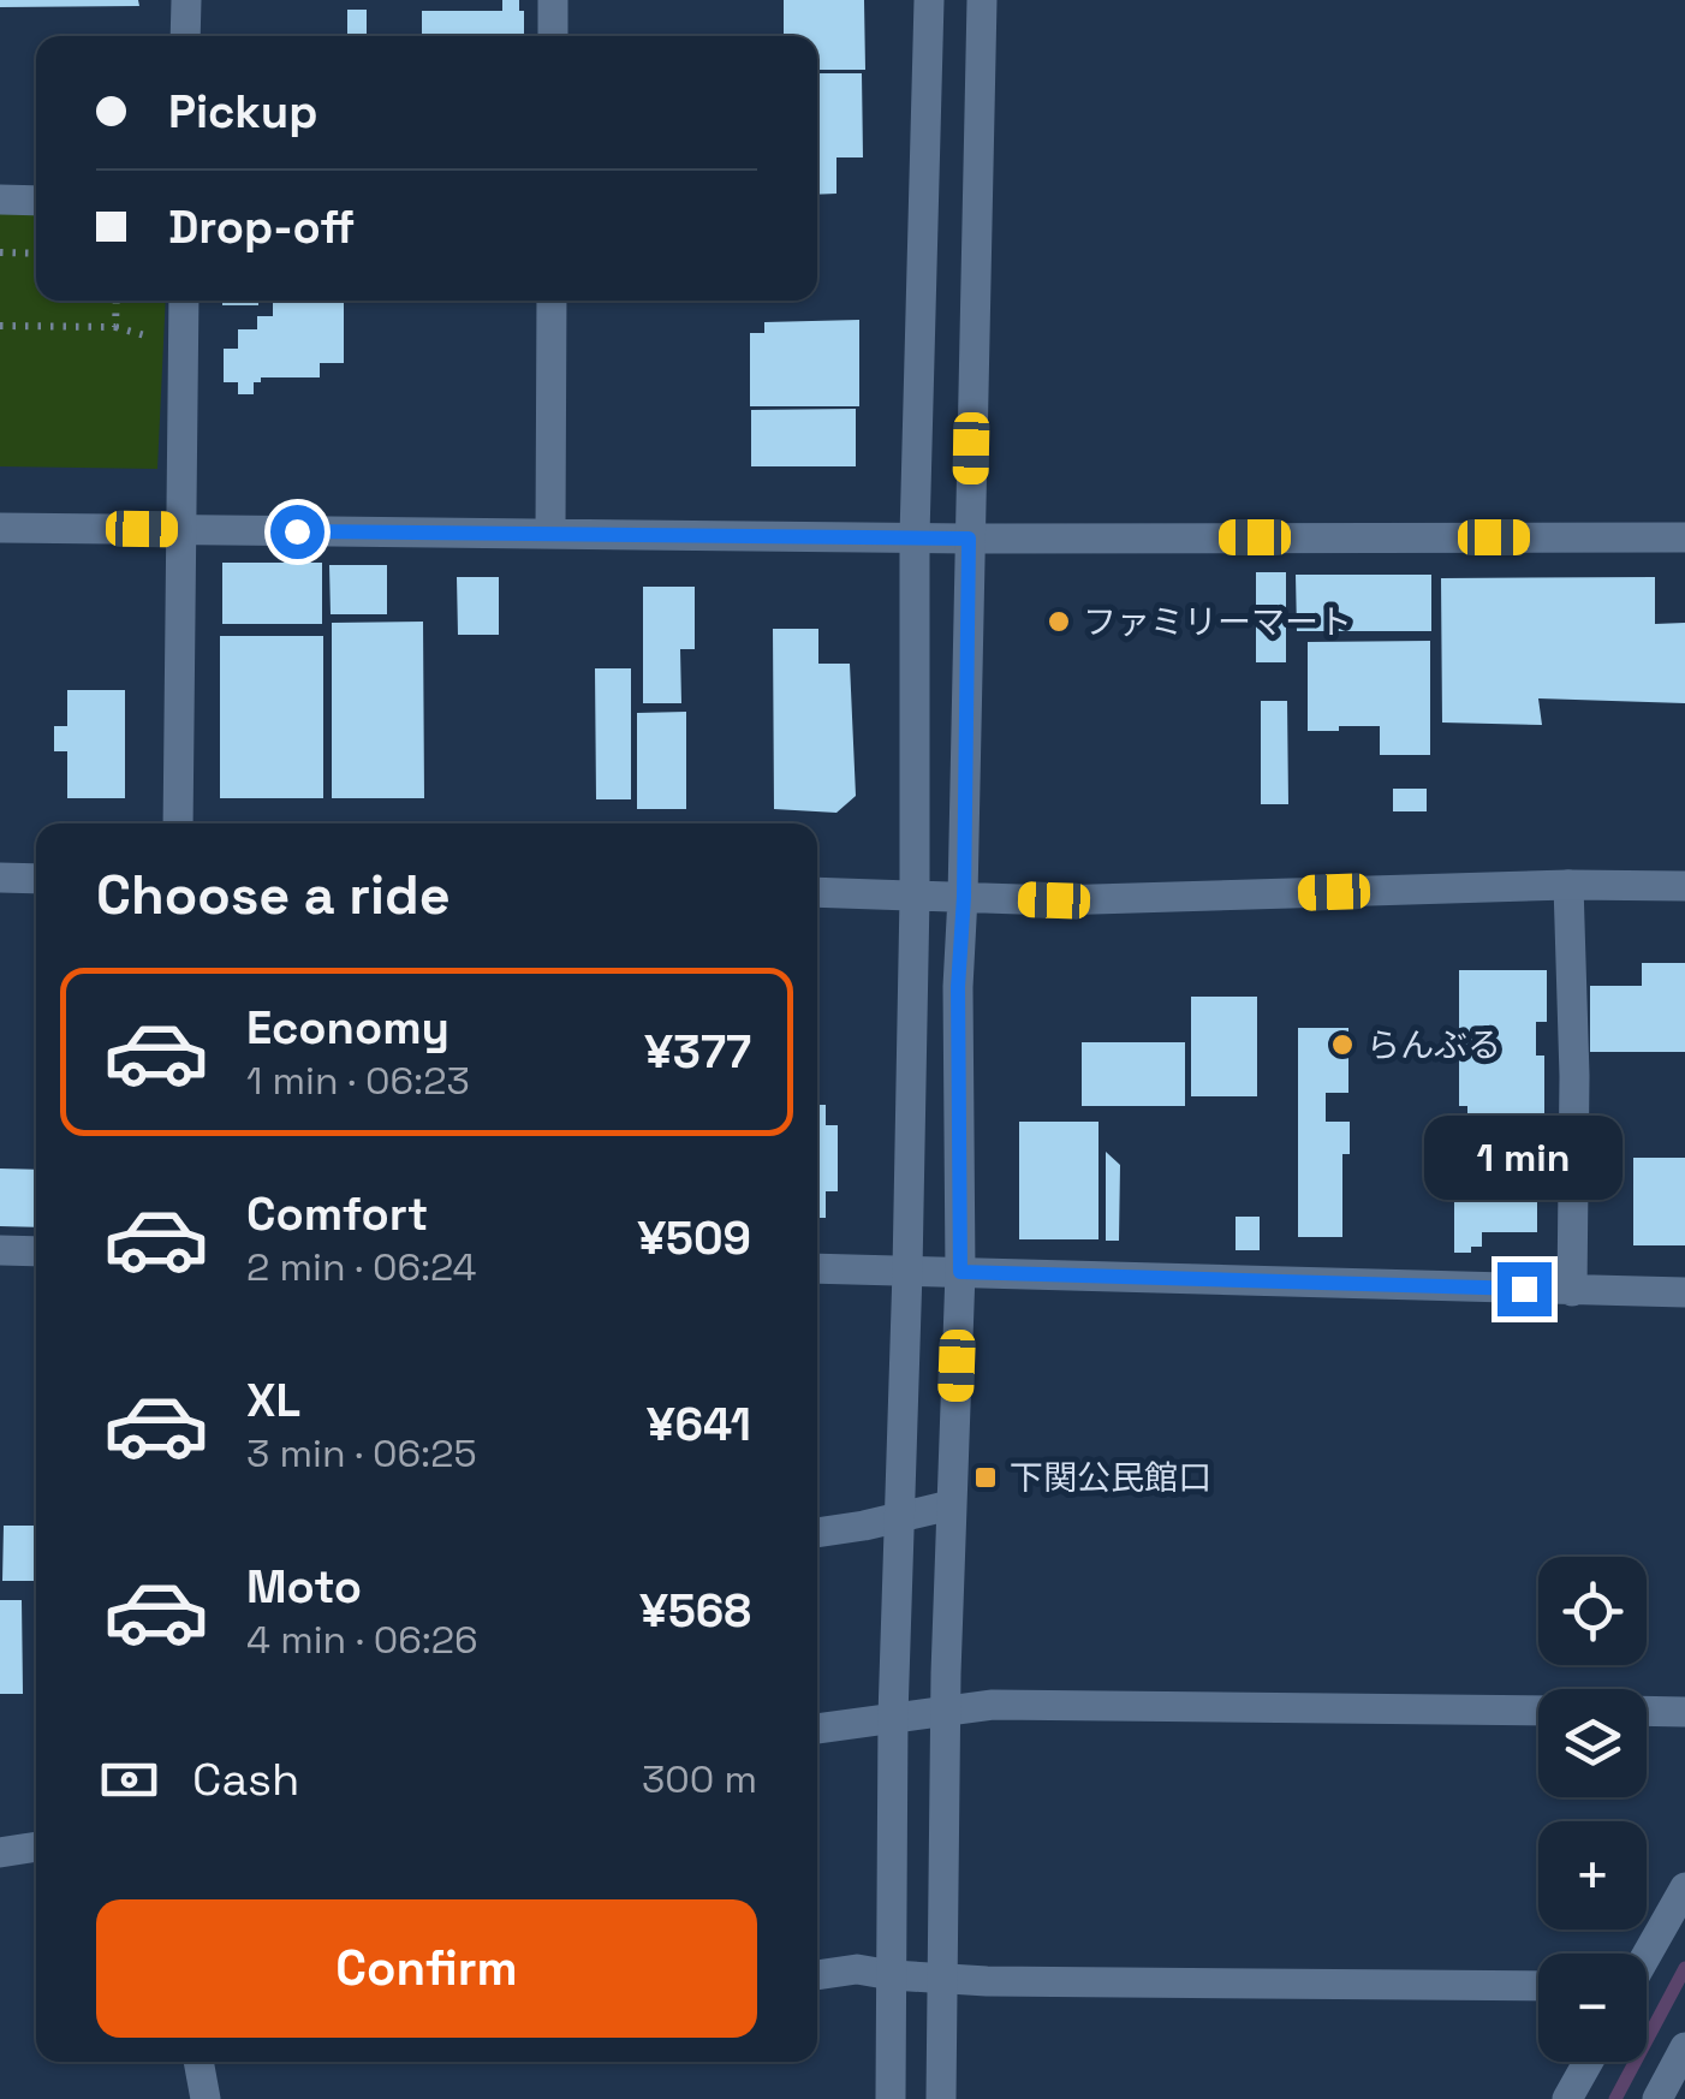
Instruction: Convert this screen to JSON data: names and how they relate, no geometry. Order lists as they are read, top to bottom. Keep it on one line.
{"places":{"other":["ファミリーマート","らんぶる"],"transit":["下関公民館口"]},"page":{"banner":["Pickup","Drop-off"],"heading":"Choose a ride","list":[{"name":"Economy","note":"1 min · 06:23","value":"¥377"},{"name":"Comfort","note":"2 min · 06:24","value":"¥509"},{"name":"XL","note":"3 min · 06:25","value":"¥641"},{"name":"Moto","note":"4 min · 06:26","value":"¥568"}],"bubble":"1 min","map_buttons":["+","−"],"pay":["Cash","300 m"],"buttons":"Confirm"}}
